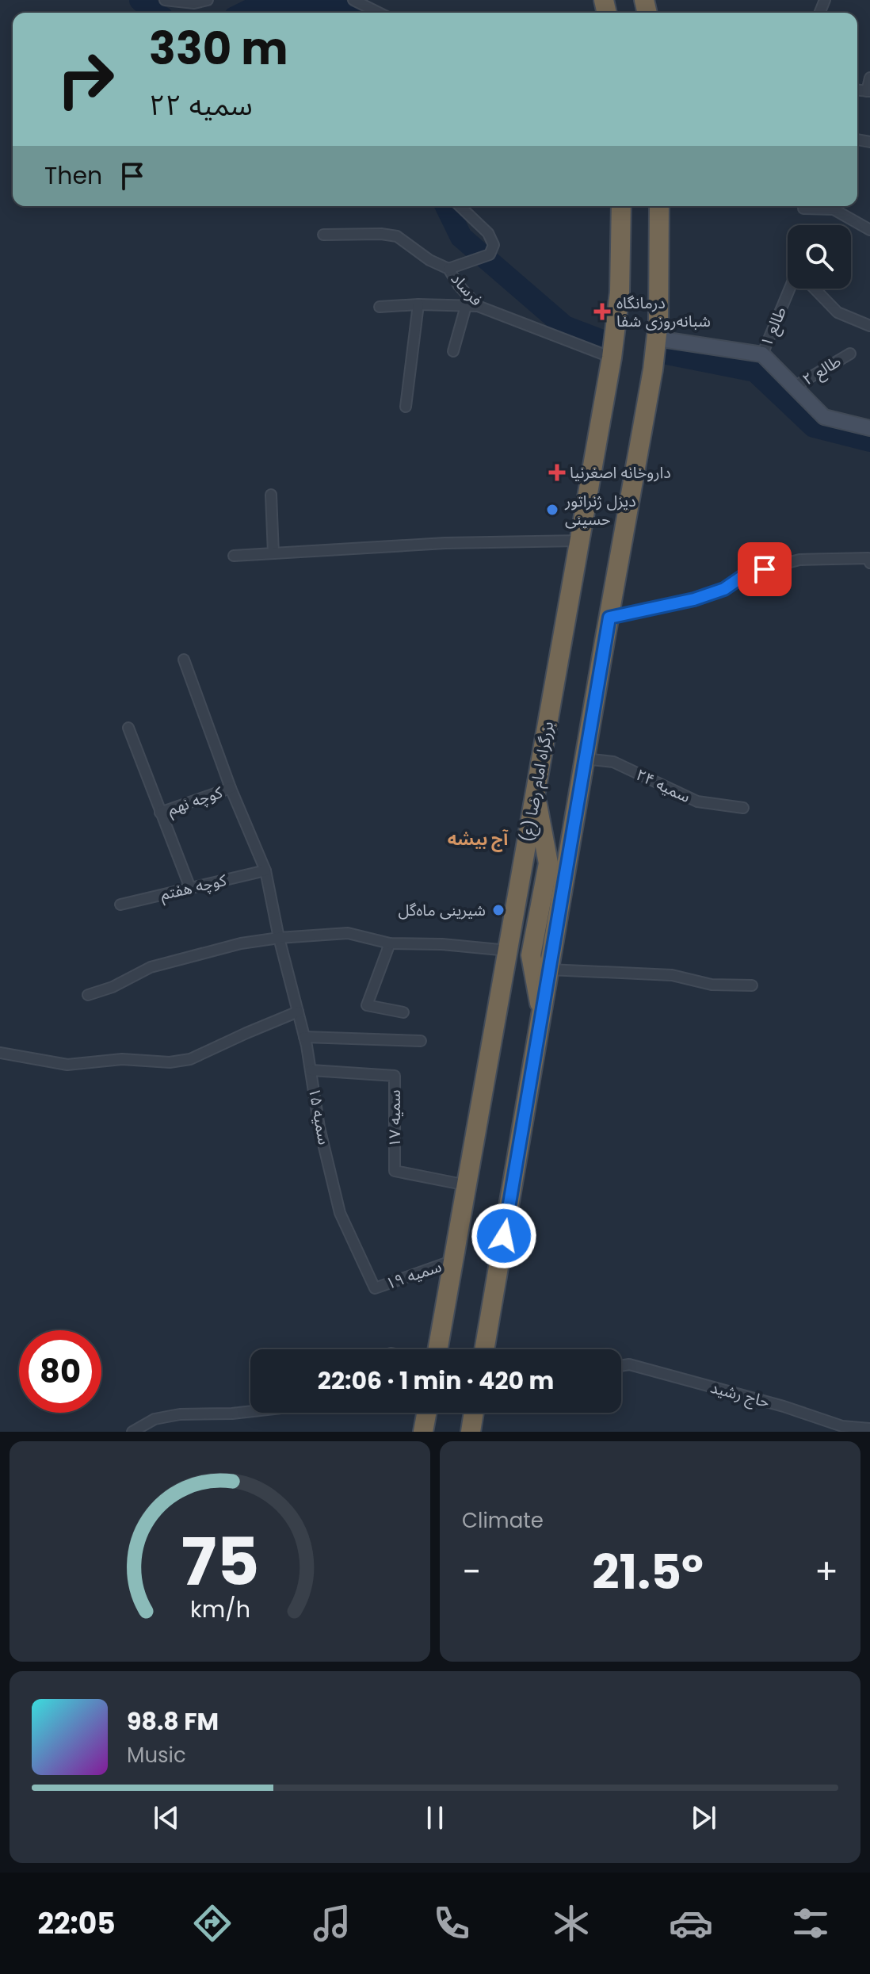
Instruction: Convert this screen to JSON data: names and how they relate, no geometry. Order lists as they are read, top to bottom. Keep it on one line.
{"streets":{"highway":["بزرگراه امام رضا (ع)"],"street":["فرساد","طالع ۱","طالع ۲","سمیه ۲۴","کوچه نهم","کوچه هفتم","سمیه ۱۵","سمیه ۱۷","سمیه ۱۹","حاج رشید"]},"crossings":[["فرساد","بزرگراه امام رضا (ع)"],["بزرگراه امام رضا (ع)","سمیه ۱۷"],["بزرگراه امام رضا (ع)","سمیه ۱۹"],["کوچه نهم","سمیه ۱۵"],["کوچه هفتم","سمیه ۱۵"],["سمیه ۱۵","سمیه ۱۷"],["سمیه ۱۵","سمیه ۱۹"]],"districts":["آج بیشه"],"places":{"health":["درمانگاه شبانه‌روزی شفا","داروخانه اصغرنیا"],"other":["دیزل ژنراتور حسینی","شیرینی ماه‌گل"]},"page":{"turn":["330 m","سمیه ۲۲"],"then":"Then","limit":"80","trip":"22:06 · 1 min · 420 m","tile":"Climate","heat":["−","21.5°","+"],"song":["98.8 FM","Music"],"tabs":"22:05","gauge":["75","km/h"]}}
